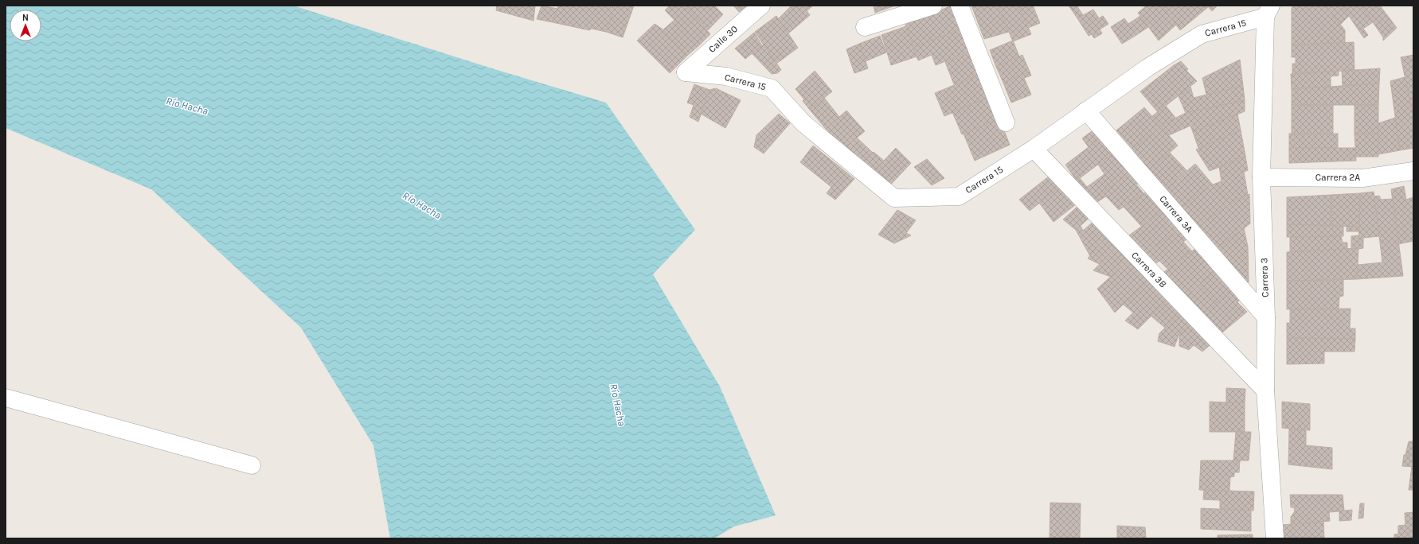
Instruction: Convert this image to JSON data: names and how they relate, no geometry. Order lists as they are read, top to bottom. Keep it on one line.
{"streets":{"street":["Carrera 15","Calle 30","Carrera 2A","Carrera 3A","Carrera 3B","Carrera 3"]},"crossings":[["Carrera 15","Calle 30"],["Carrera 15","Carrera 3A"],["Carrera 15","Carrera 3B"],["Carrera 15","Carrera 3"],["Carrera 2A","Carrera 3"],["Carrera 3A","Carrera 3"],["Carrera 3B","Carrera 3"]],"water":["Río Hacha"],"north":"top"}
